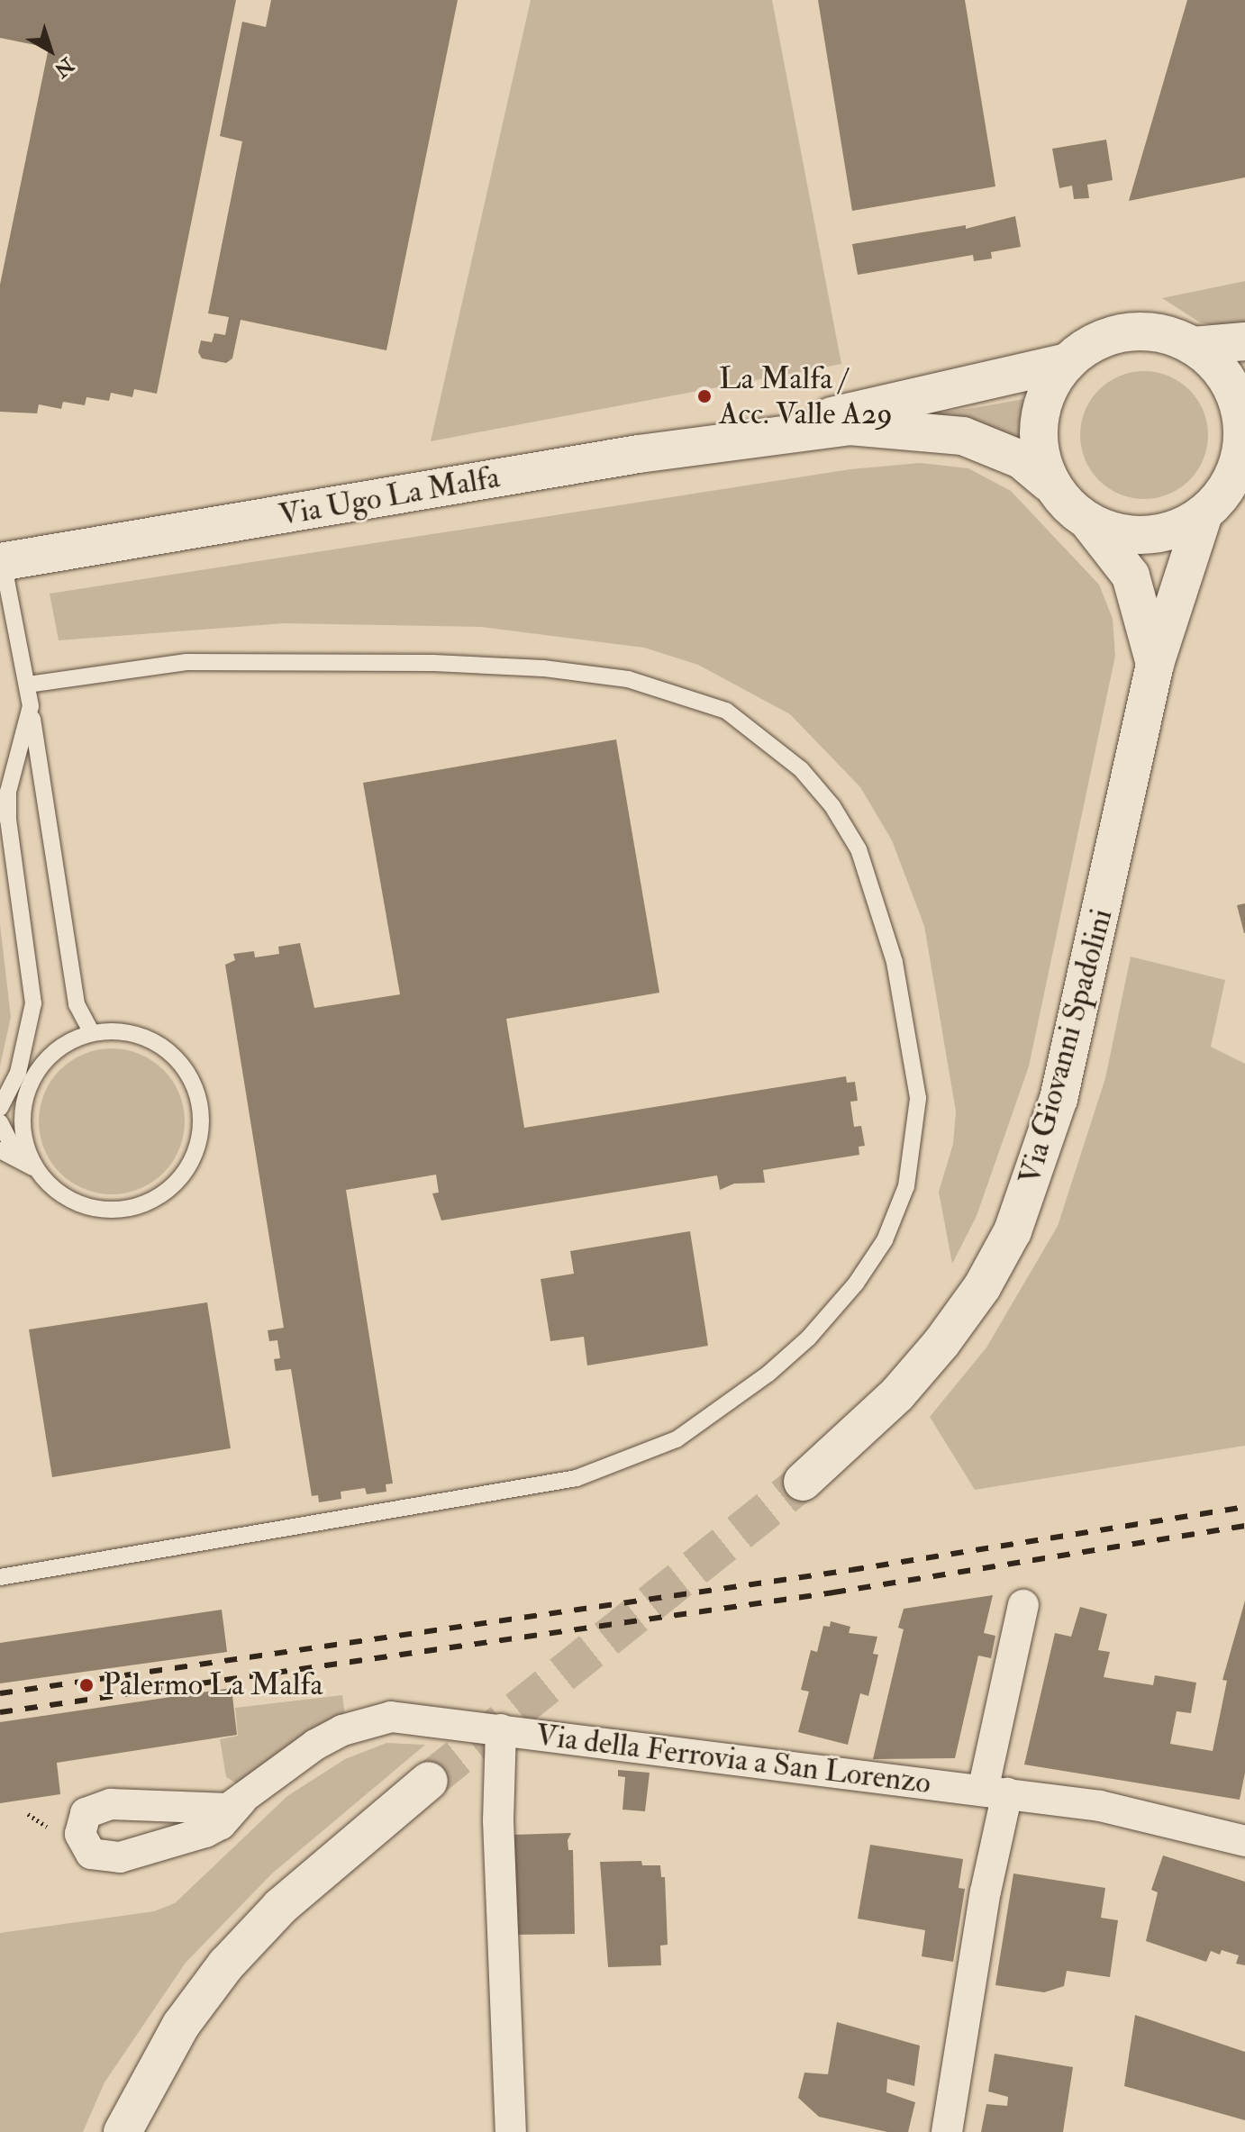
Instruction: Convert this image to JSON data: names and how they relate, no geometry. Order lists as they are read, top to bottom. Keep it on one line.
{"streets":{"street":["Via Ugo La Malfa","Via Giovanni Spadolini","Via della Ferrovia a San Lorenzo"]},"crossings":[["Via Ugo La Malfa","Via Giovanni Spadolini"]],"places":["La Malfa / Acc. Valle A29","Palermo La Malfa"],"north":"bottom right"}
